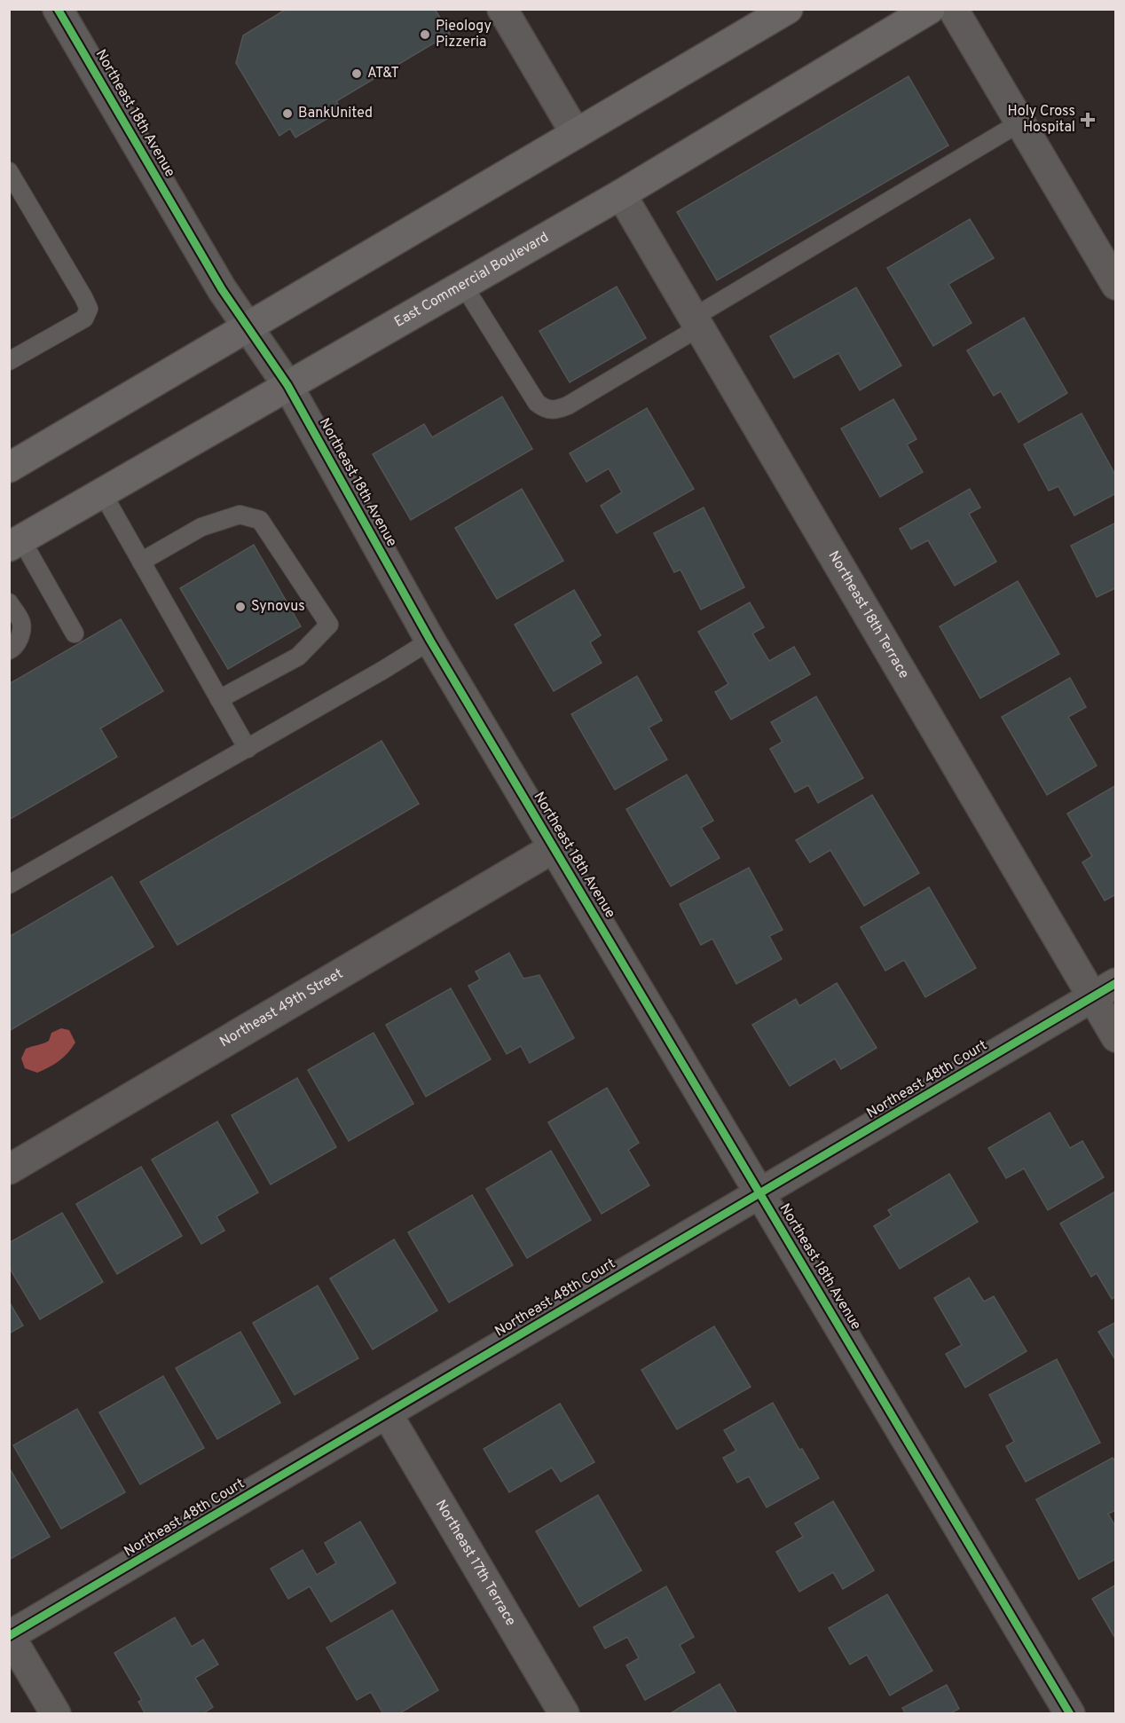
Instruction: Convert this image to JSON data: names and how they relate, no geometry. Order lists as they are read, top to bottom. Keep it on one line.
{"streets":{"main road":["East Commercial Boulevard"],"street":["Northeast 18th Avenue","Northeast 18th Terrace","Northeast 49th Street","Northeast 48th Court","Northeast 17th Terrace"]},"crossings":[["Northeast 18th Avenue","East Commercial Boulevard"],["Northeast 18th Avenue","Northeast 49th Street"],["Northeast 18th Avenue","Northeast 48th Court"],["East Commercial Boulevard","Northeast 18th Terrace"],["Northeast 18th Terrace","Northeast 48th Court"],["Northeast 48th Court","Northeast 17th Terrace"]],"places":{"other":["Pieology Pizzeria","AT&T","BankUnited","Synovus"],"health":["Holy Cross Hospital"]}}
